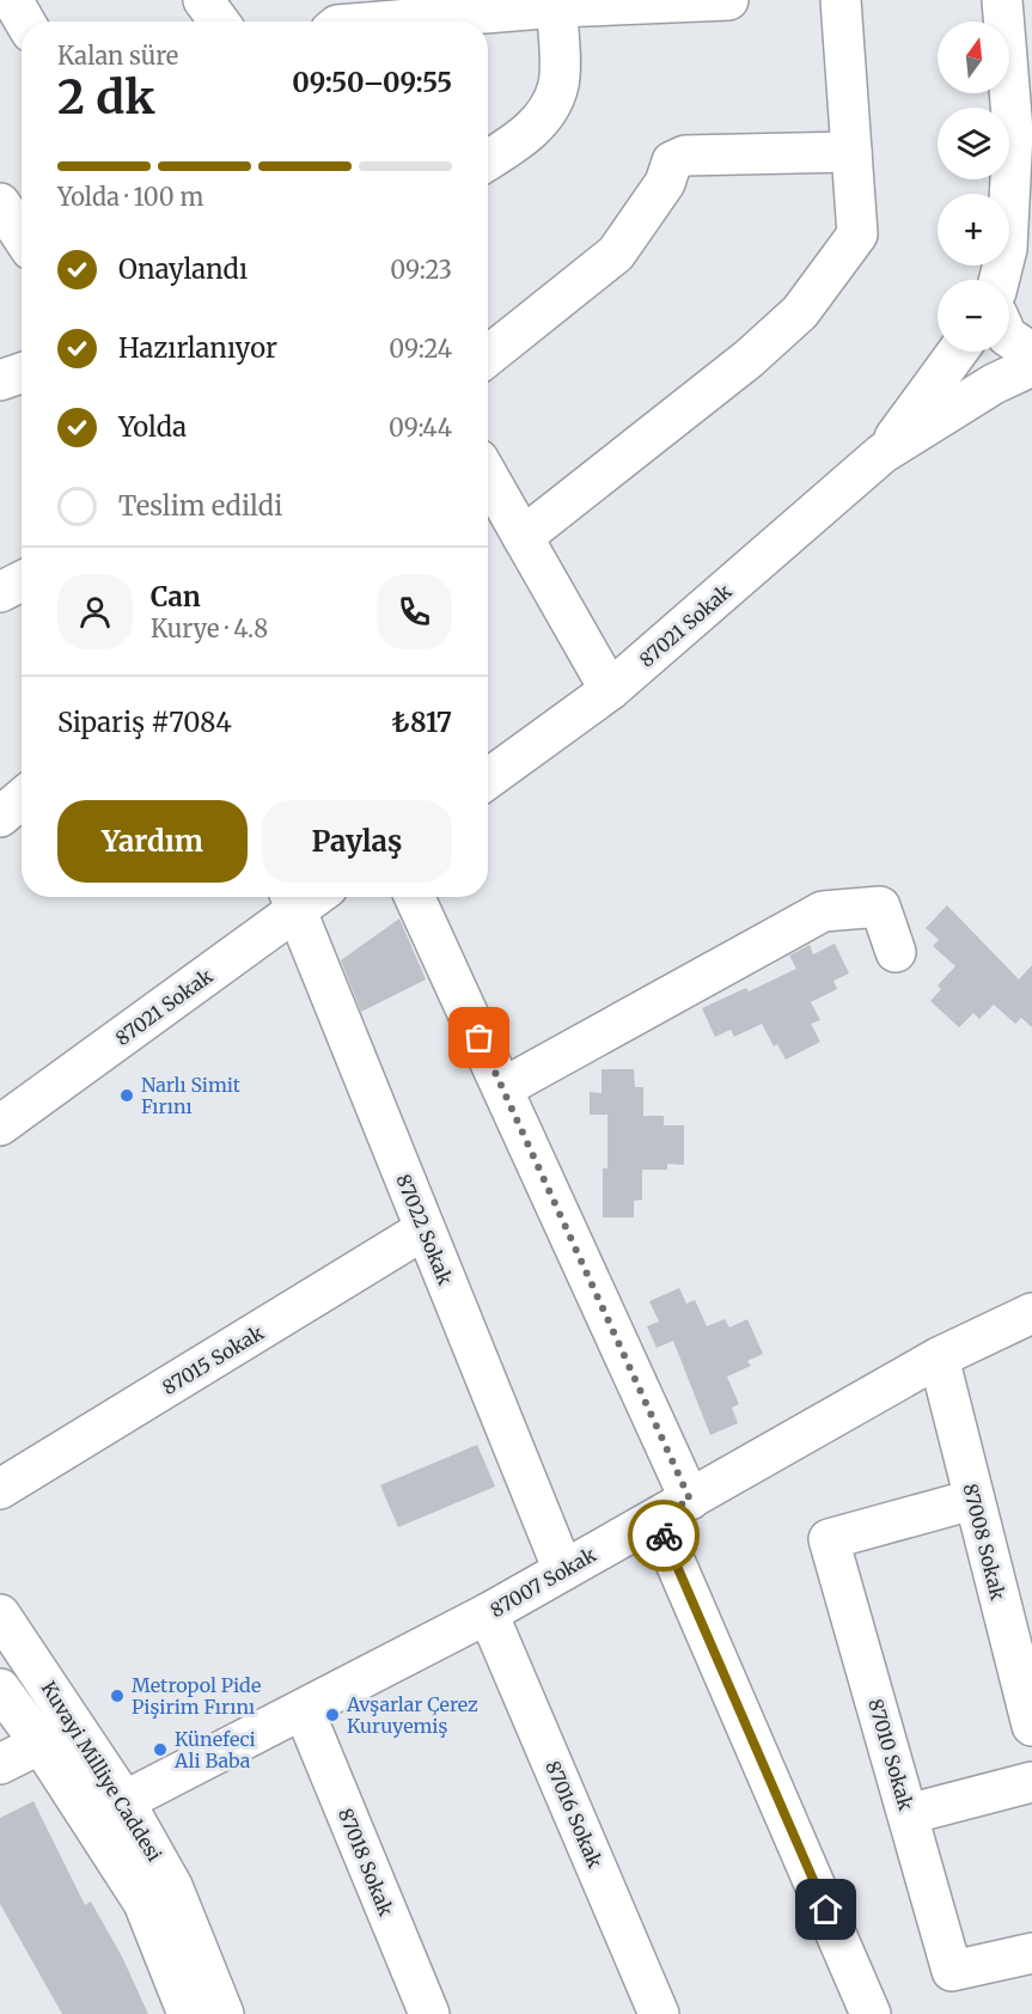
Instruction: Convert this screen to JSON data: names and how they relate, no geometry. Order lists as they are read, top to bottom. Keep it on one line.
{"streets":{"street":["87021 Sokak","87022 Sokak","87015 Sokak","87008 Sokak","87007 Sokak","87010 Sokak","Kuvayi Milliye Caddesi","87016 Sokak","87018 Sokak"]},"crossings":[["87022 Sokak","87015 Sokak"],["87022 Sokak","87007 Sokak"],["87008 Sokak","87007 Sokak"],["87008 Sokak","87010 Sokak"],["87007 Sokak","Kuvayi Milliye Caddesi"],["87007 Sokak","87016 Sokak"],["87007 Sokak","87018 Sokak"]],"places":["Narlı Simit Fırını","Metropol Pide Pişirim Fırını","Avşarlar Çerez Kuruyemiş","Künefeci Ali Baba"],"north":"top","page":{"map_buttons":["+","−"],"heading":["2 dk","Kalan süre","09:50–09:55"],"panel":["Can","Kurye · 4.8","Sipariş #7084","₺817"],"bar":"Yolda · 100 m","list":[["Onaylandı","09:23"],["Hazırlanıyor","09:24"],["Yolda","09:44"],"Teslim edildi"],"buttons":["Yardım","Paylaş"]}}
